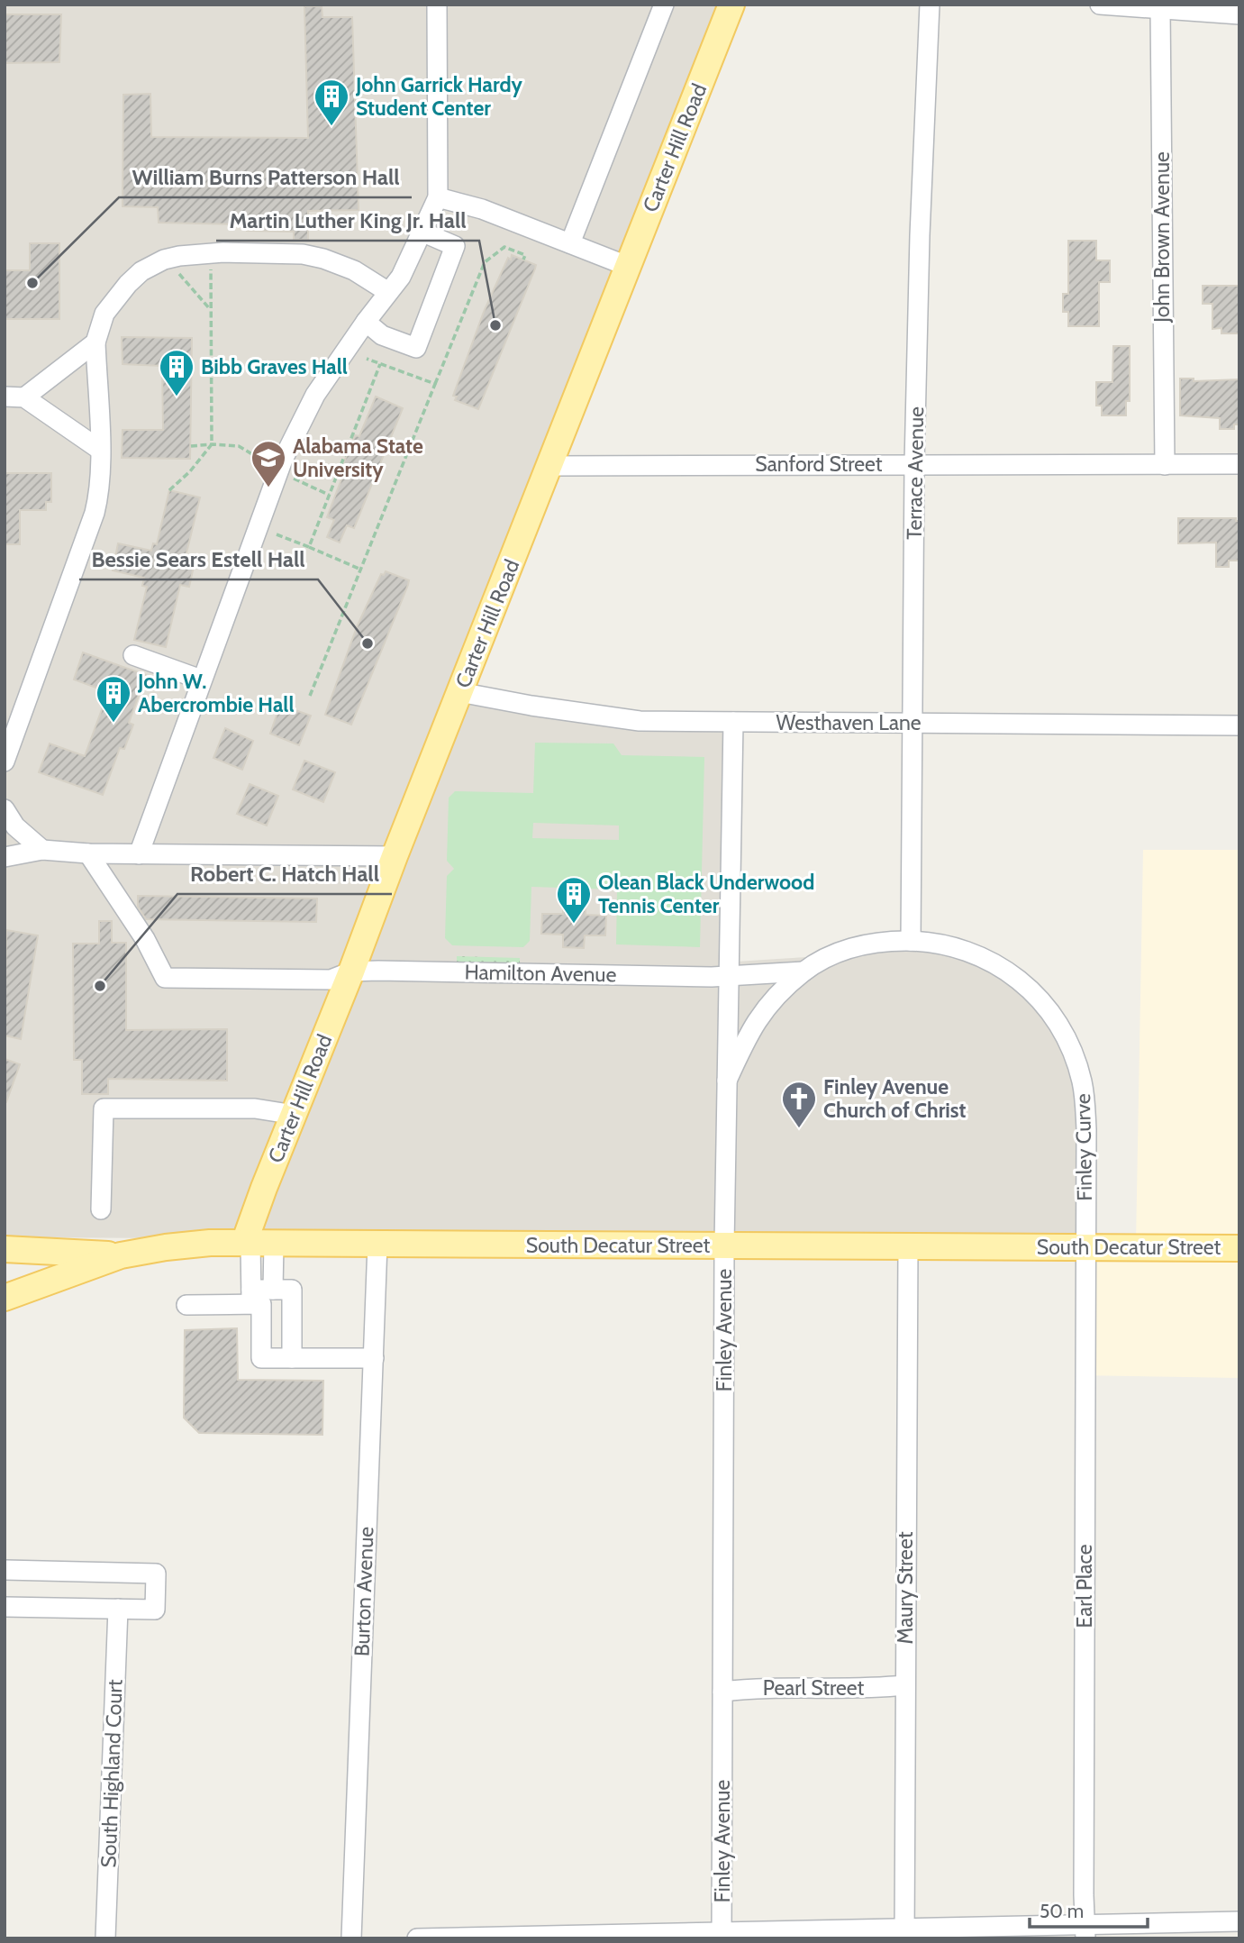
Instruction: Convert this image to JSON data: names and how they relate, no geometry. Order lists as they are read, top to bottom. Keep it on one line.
{"streets":{"main road":["Carter Hill Road","South Decatur Street"],"street":["John Brown Avenue","Sanford Street","Terrace Avenue","Westhaven Lane","Hamilton Avenue","Finley Curve","Finley Avenue","Earl Place","Maury Street","Burton Avenue","Pearl Street","South Highland Court"]},"crossings":[["Carter Hill Road","Sanford Street"],["Carter Hill Road","Westhaven Lane"],["Carter Hill Road","Hamilton Avenue"],["Carter Hill Road","South Decatur Street"],["John Brown Avenue","Sanford Street"],["Sanford Street","Terrace Avenue"],["Terrace Avenue","Westhaven Lane"],["Terrace Avenue","Finley Curve"],["Westhaven Lane","Finley Avenue"],["Hamilton Avenue","Finley Curve"],["Hamilton Avenue","Finley Avenue"],["Finley Curve","South Decatur Street"],["Finley Curve","Finley Avenue"],["Finley Curve","Earl Place"],["South Decatur Street","Finley Avenue"],["South Decatur Street","Earl Place"],["South Decatur Street","Maury Street"],["South Decatur Street","Burton Avenue"],["Finley Avenue","Pearl Street"],["Maury Street","Pearl Street"]],"places":{"building":["John Garrick Hardy Student Center","Bibb Graves Hall","John W. Abercrombie Hall","Olean Black Underwood Tennis Center"],"other":["William Burns Patterson Hall","Martin Luther King Jr. Hall","Bessie Sears Estell Hall","Robert C. Hatch Hall"],"school or university":["Alabama State University"],"church":["Finley Avenue Church of Christ"]},"scale_bar":"50 m"}
